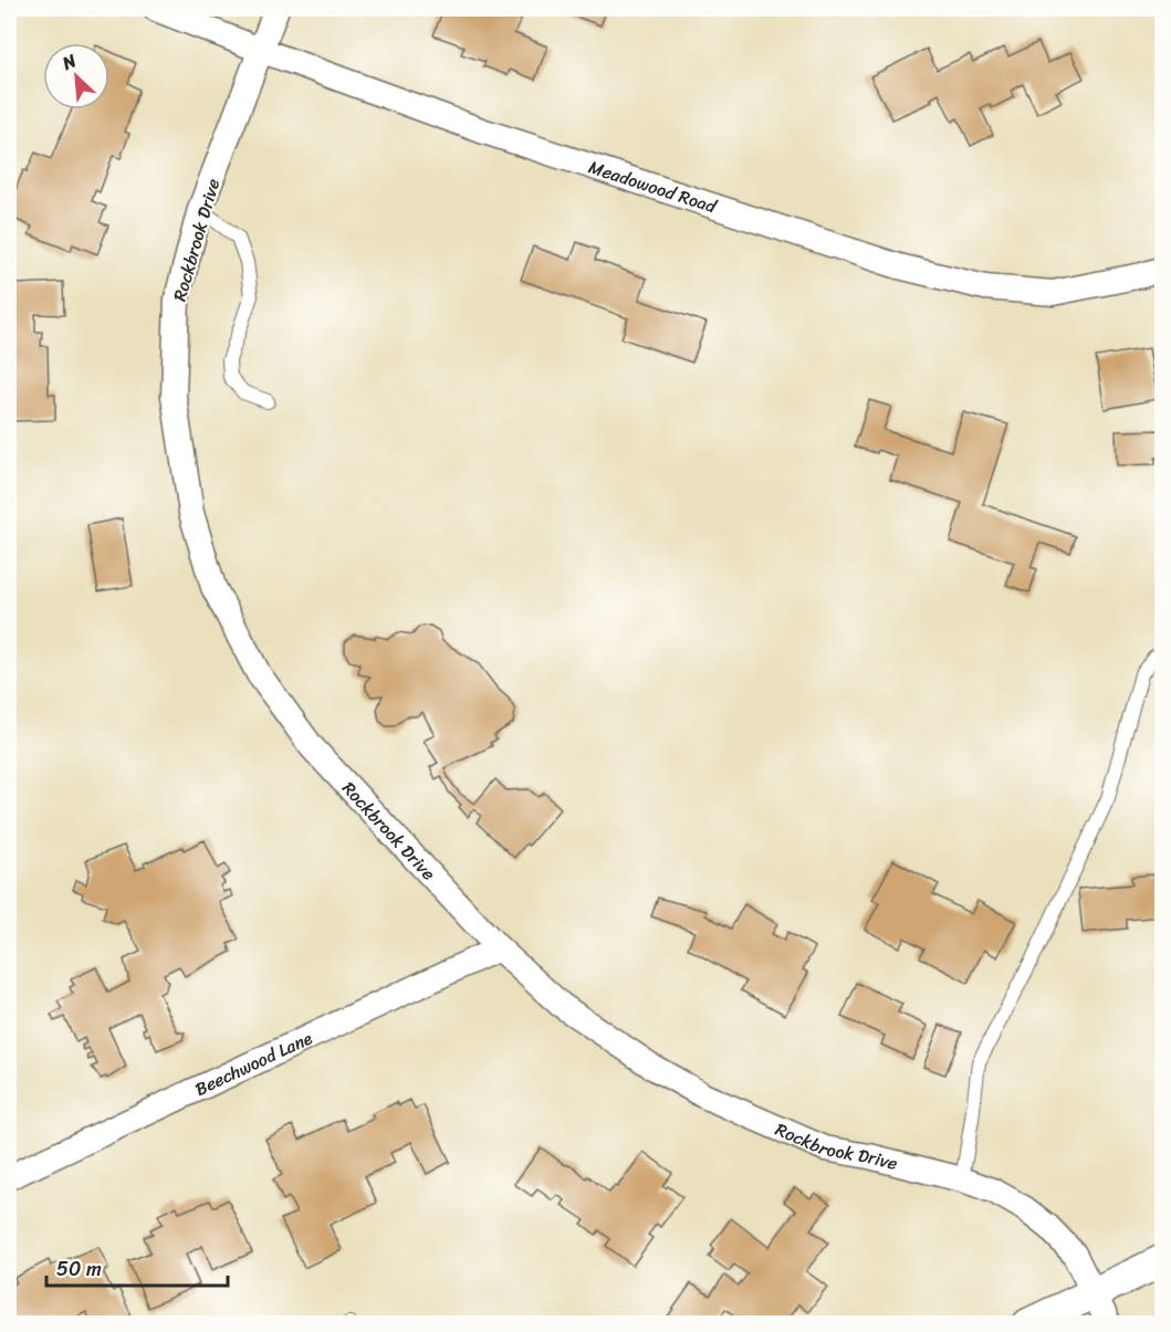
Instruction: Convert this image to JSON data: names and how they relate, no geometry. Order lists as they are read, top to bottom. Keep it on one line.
{"streets":{"street":["Meadowood Road","Rockbrook Drive","Beechwood Lane"]},"crossings":[["Meadowood Road","Rockbrook Drive"],["Rockbrook Drive","Beechwood Lane"]],"scale_bar":"50 m","north":"top left"}
